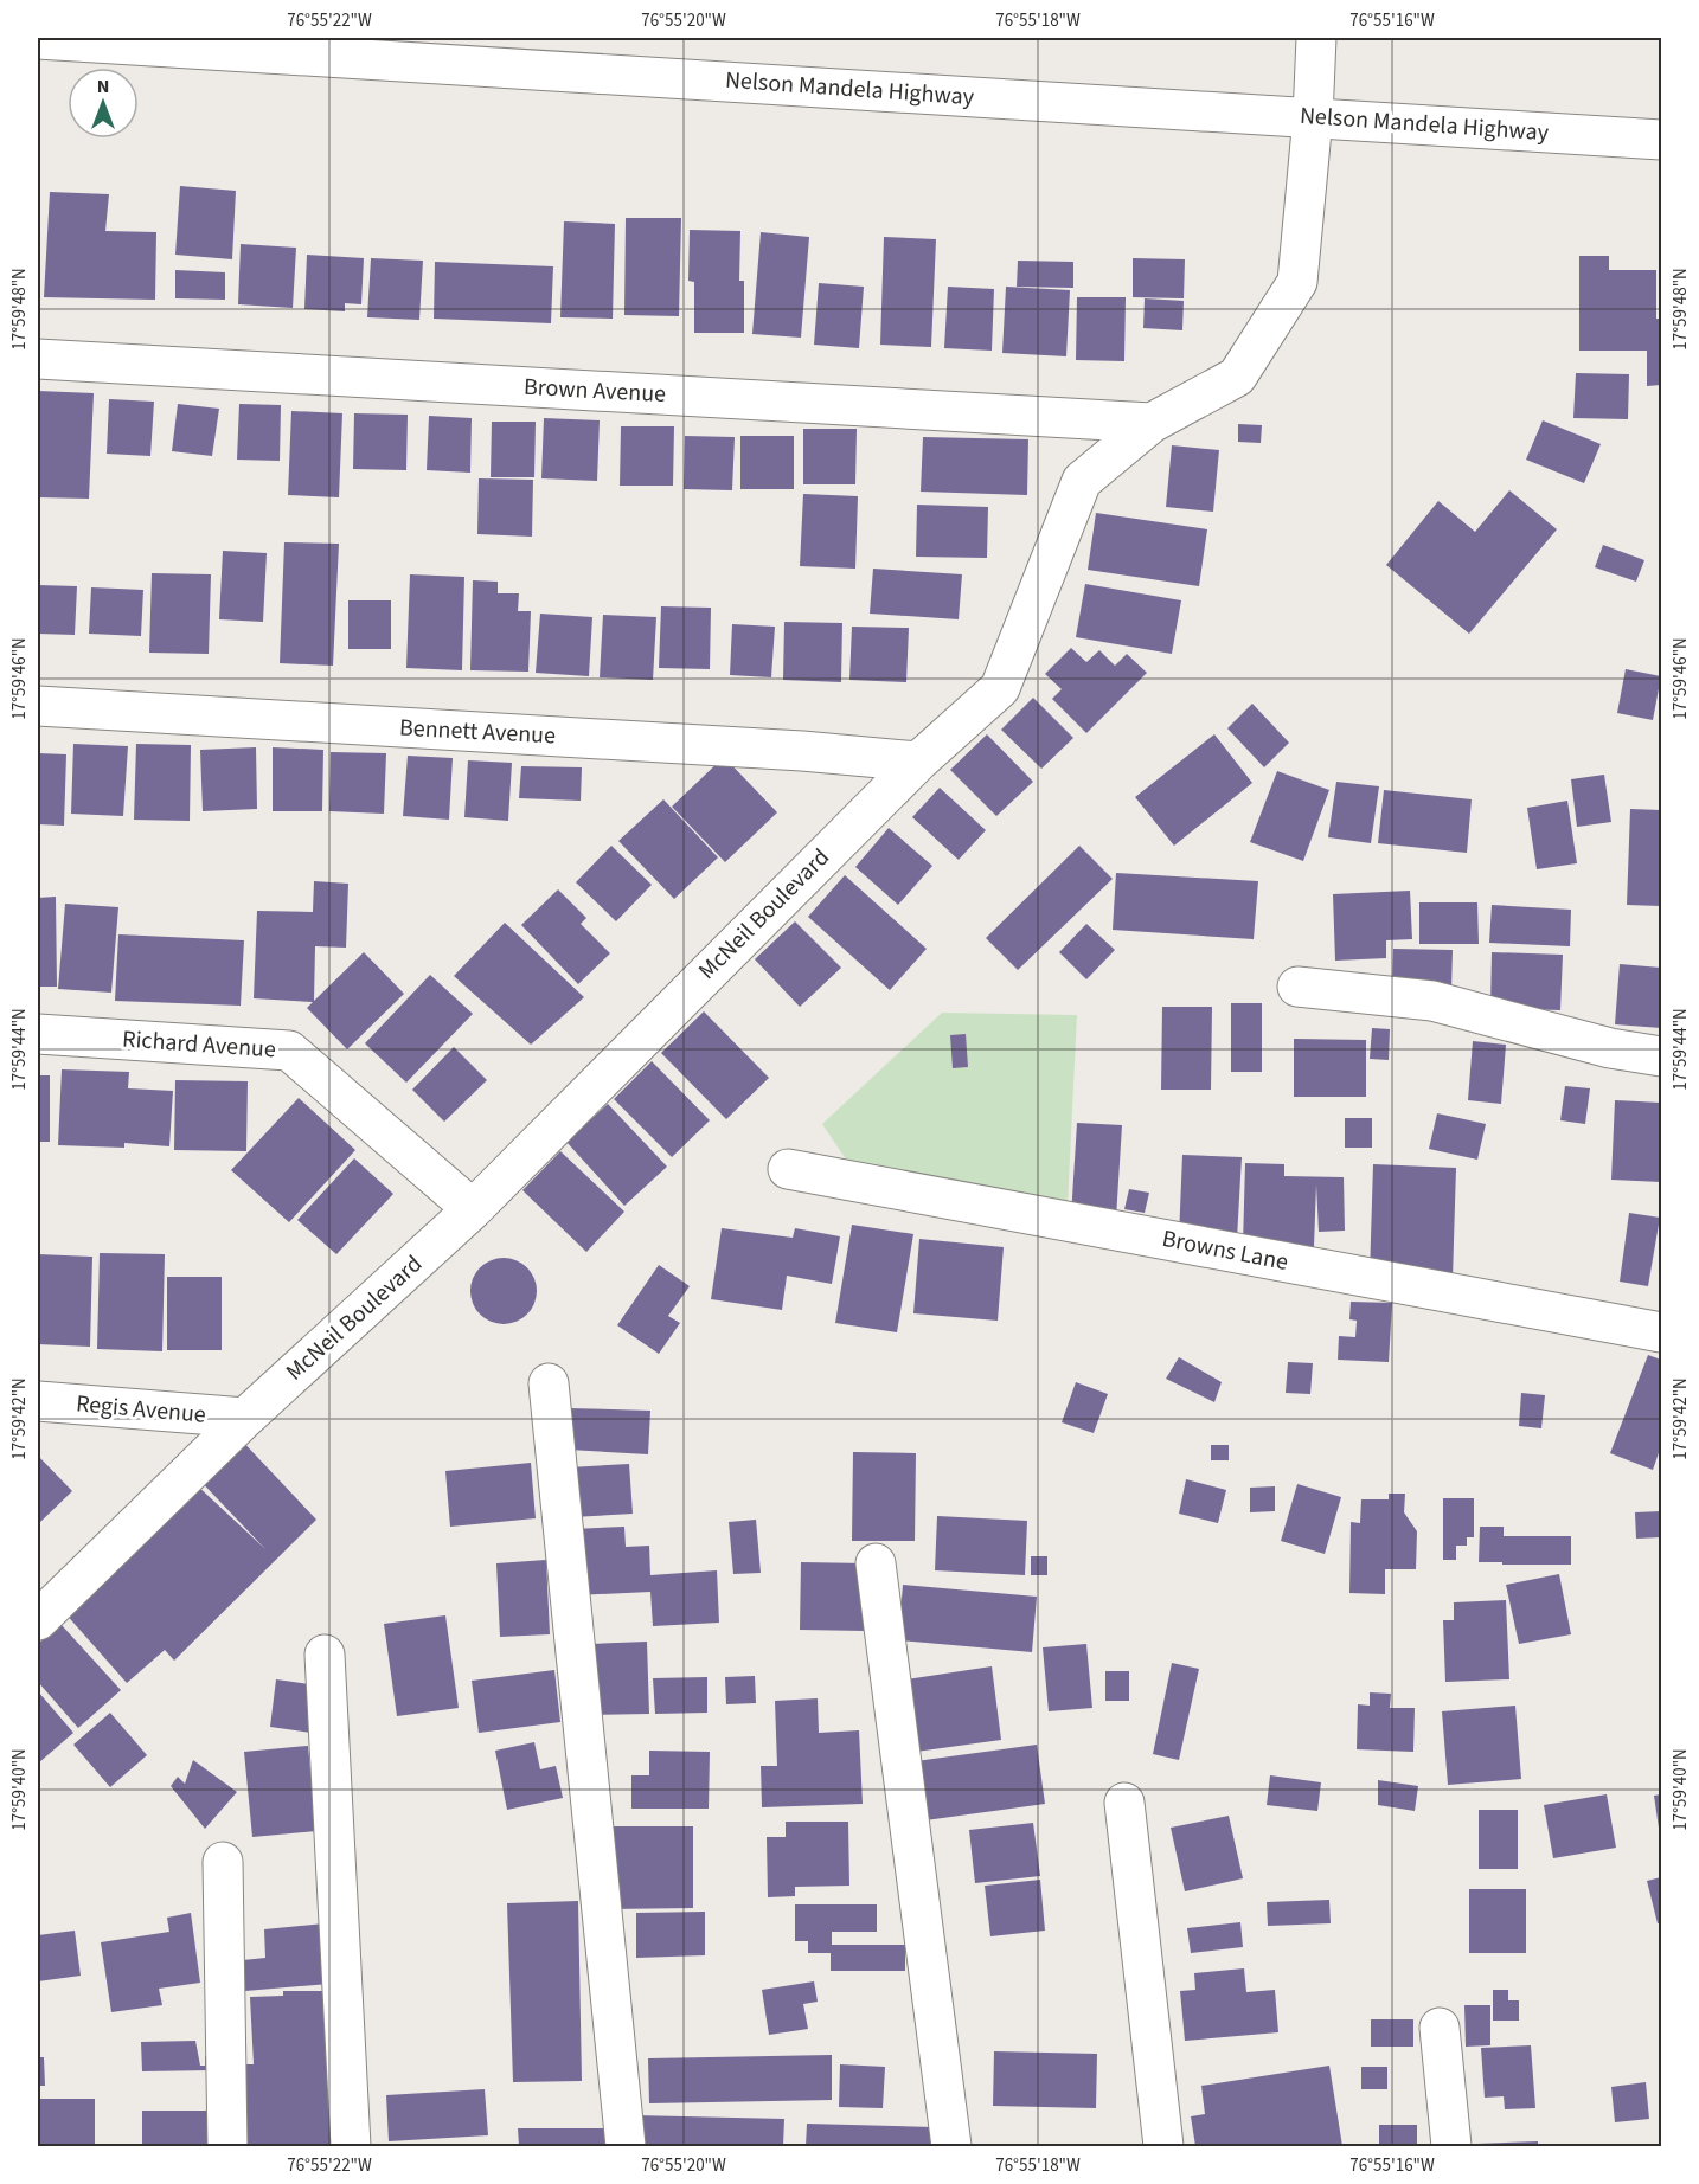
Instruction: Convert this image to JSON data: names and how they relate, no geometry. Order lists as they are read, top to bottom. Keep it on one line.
{"streets":{"main road":["Nelson Mandela Highway","Brown Avenue","Bennett Avenue","McNeil Boulevard","Richard Avenue","Browns Lane","Regis Avenue"]},"crossings":[["Nelson Mandela Highway","McNeil Boulevard"],["Brown Avenue","McNeil Boulevard"],["Bennett Avenue","McNeil Boulevard"],["McNeil Boulevard","Richard Avenue"],["McNeil Boulevard","Regis Avenue"]],"north":"top","coordinates":["76°55'22\"W","76°55'20\"W","76°55'18\"W","76°55'16\"W","17°59'48\"N","17°59'46\"N","17°59'44\"N","17°59'42\"N","17°59'40\"N"]}
